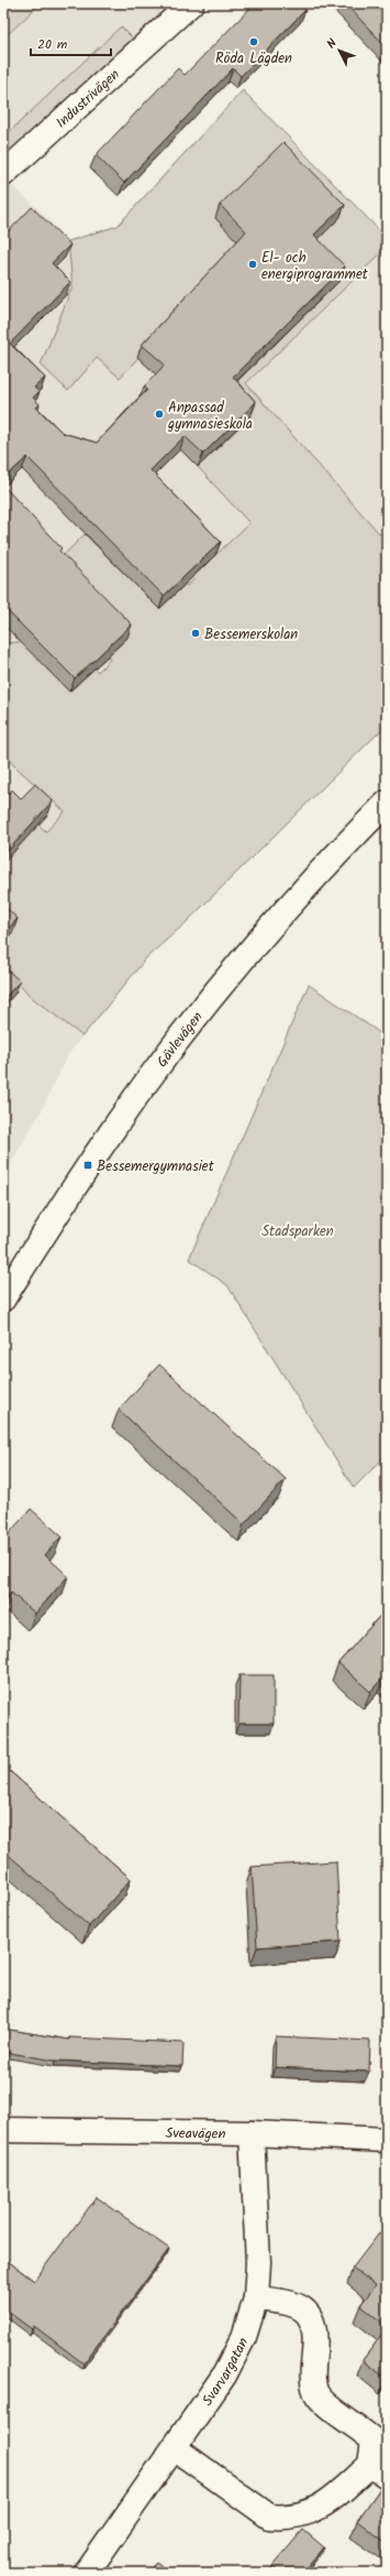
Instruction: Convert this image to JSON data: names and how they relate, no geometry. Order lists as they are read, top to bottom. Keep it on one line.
{"streets":{"street":["Industrivägen","Gävlevägen","Sveavägen","Svarvargatan"]},"crossings":[["Sveavägen","Svarvargatan"]],"parks":["Stadsparken"],"places":{"other":["Röda Lägden","El- och energiprogrammet","Anpassad gymnasieskola","Bessemerskolan"],"transit":["Bessemergymnasiet"]},"scale_bar":"20 m","north":"top left"}
